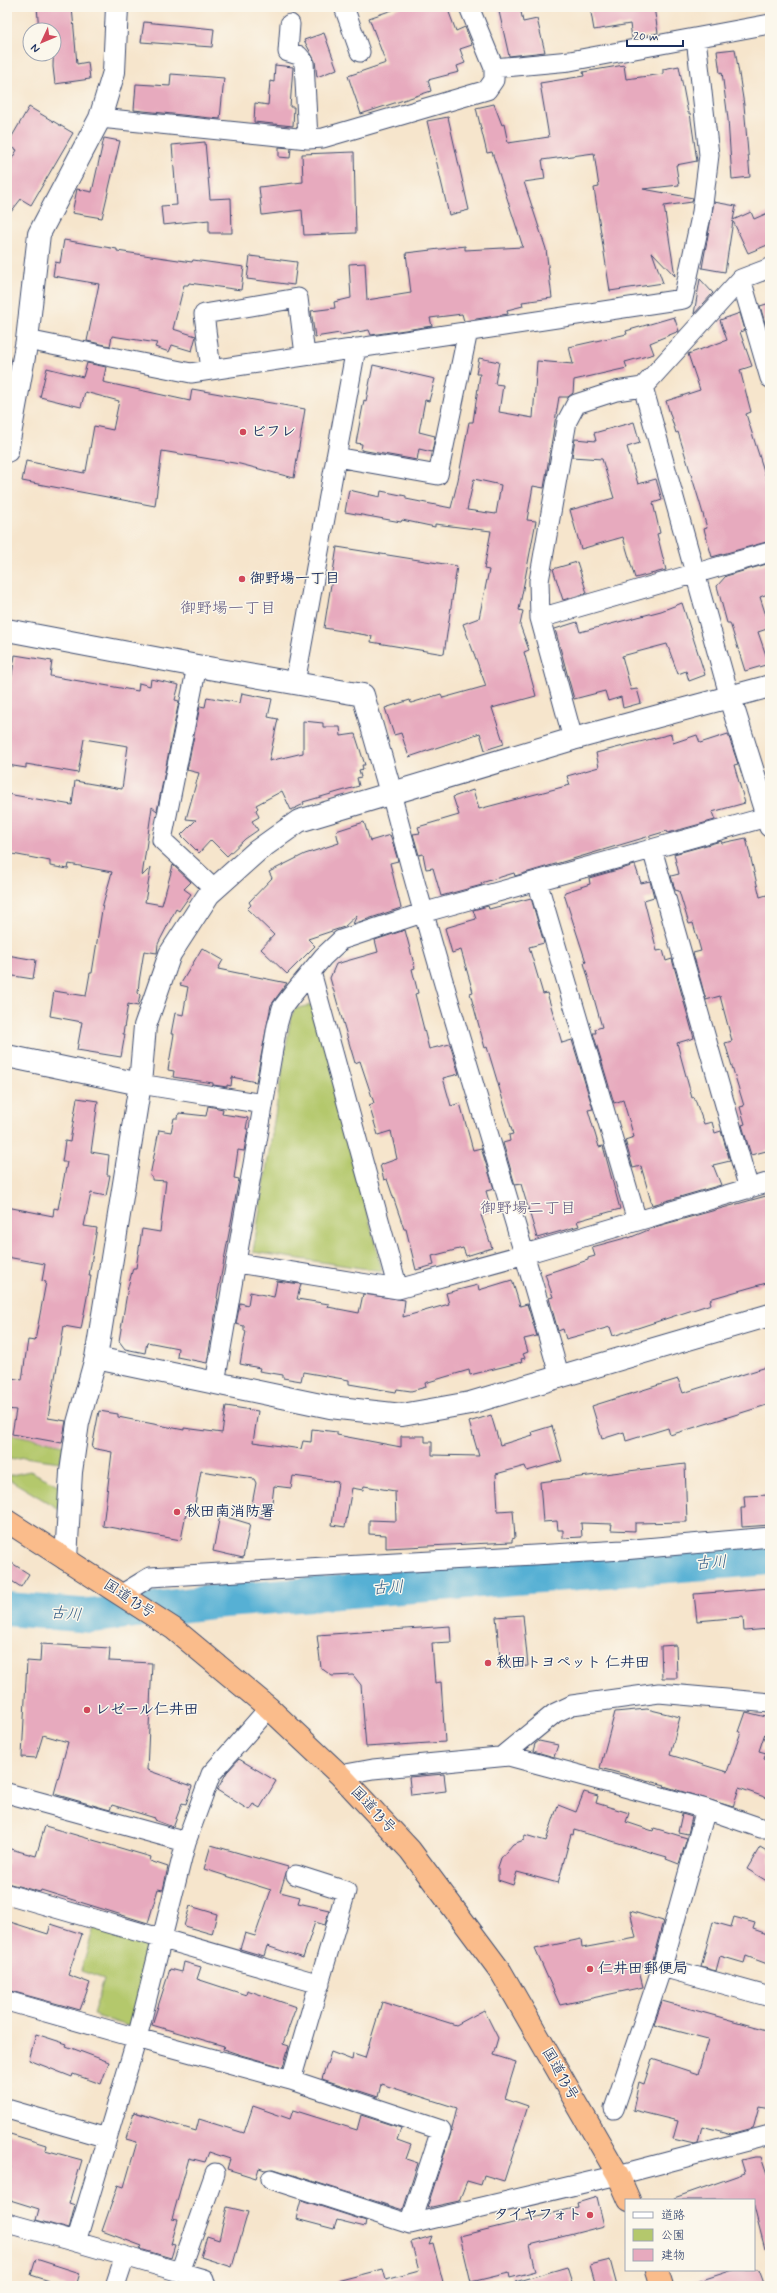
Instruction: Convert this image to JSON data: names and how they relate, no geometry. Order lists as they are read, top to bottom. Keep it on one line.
{"streets":{"highway":["国道13号"]},"districts":["御野場一丁目","御野場二丁目"],"water":["古川"],"places":["ビフレ","御野場一丁目","秋田南消防署","秋田トヨペット 仁井田","レゼール仁井田","仁井田郵便局","タイヤフォト"],"legend":["道路","公園","建物"],"scale_bar":"20 m","north":"bottom left"}
